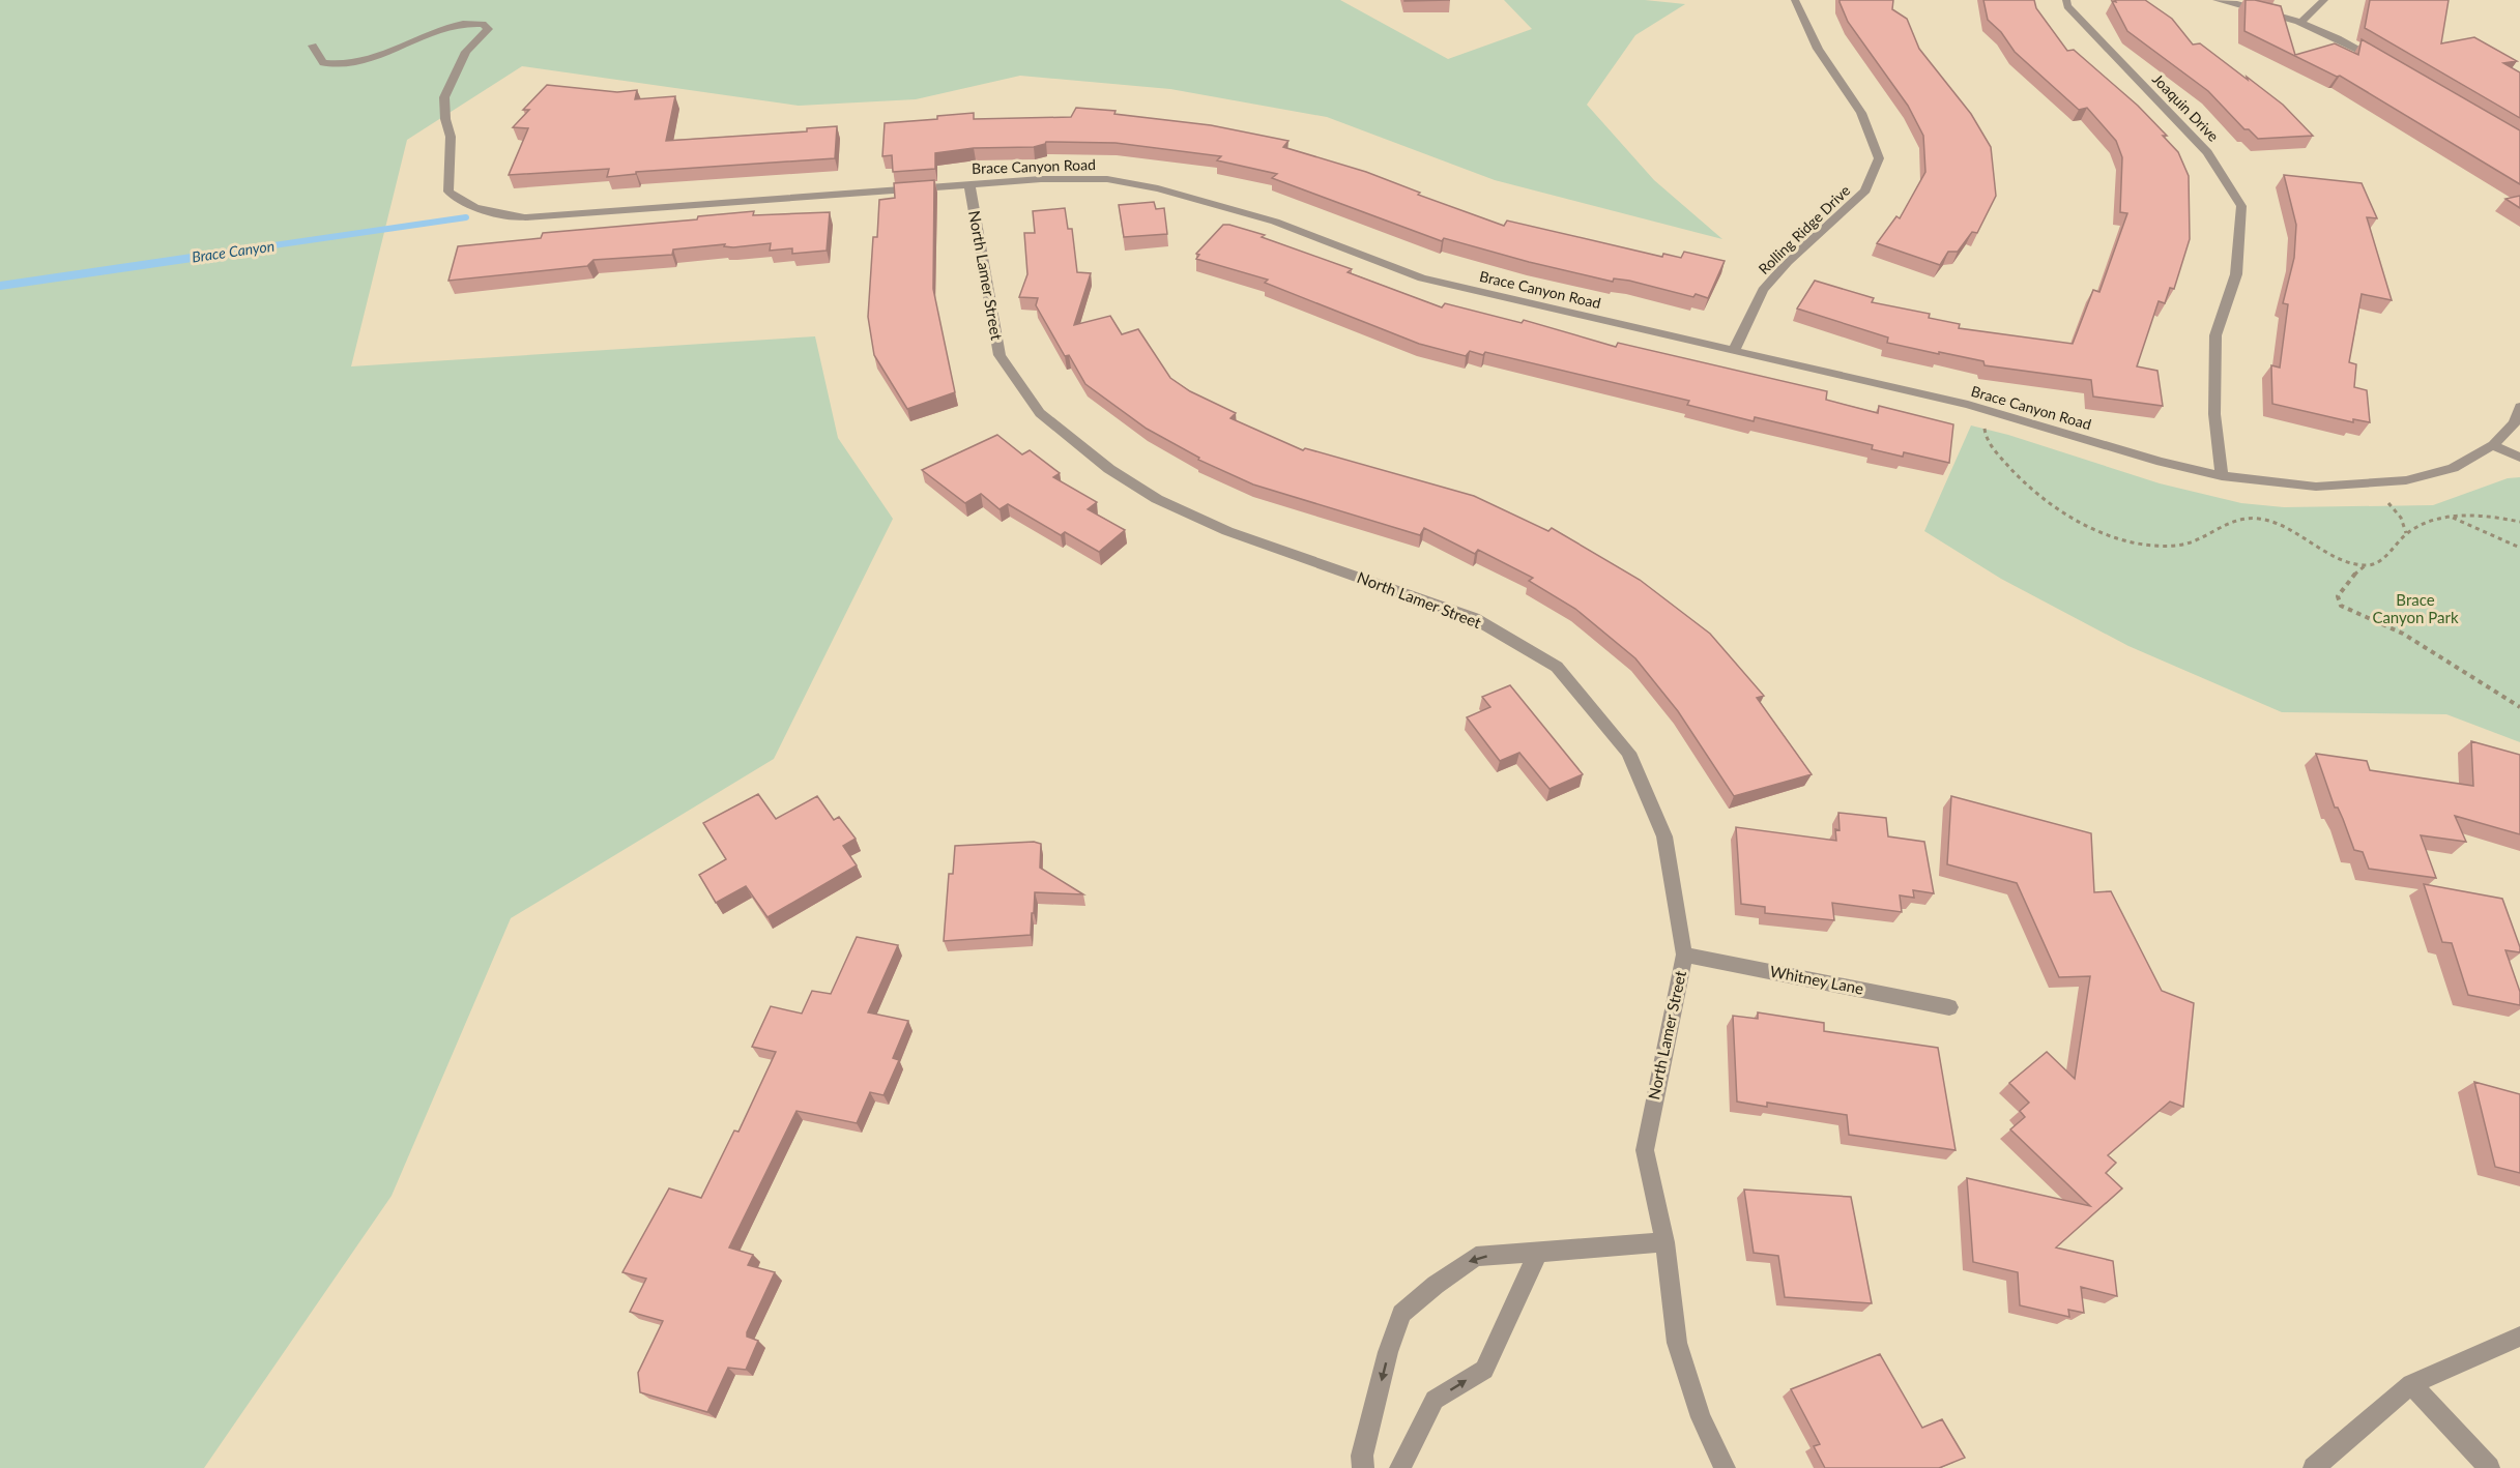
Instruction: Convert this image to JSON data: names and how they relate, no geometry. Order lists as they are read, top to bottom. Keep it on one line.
{"streets":{"street":["Joaquin Drive","Brace Canyon Road","Rolling Ridge Drive","North Lamer Street","Whitney Lane"]},"crossings":[["Joaquin Drive","Brace Canyon Road"],["Brace Canyon Road","Rolling Ridge Drive"],["Brace Canyon Road","North Lamer Street"],["North Lamer Street","Whitney Lane"]],"water":["Brace Canyon"],"parks":["Brace Canyon Park"]}
